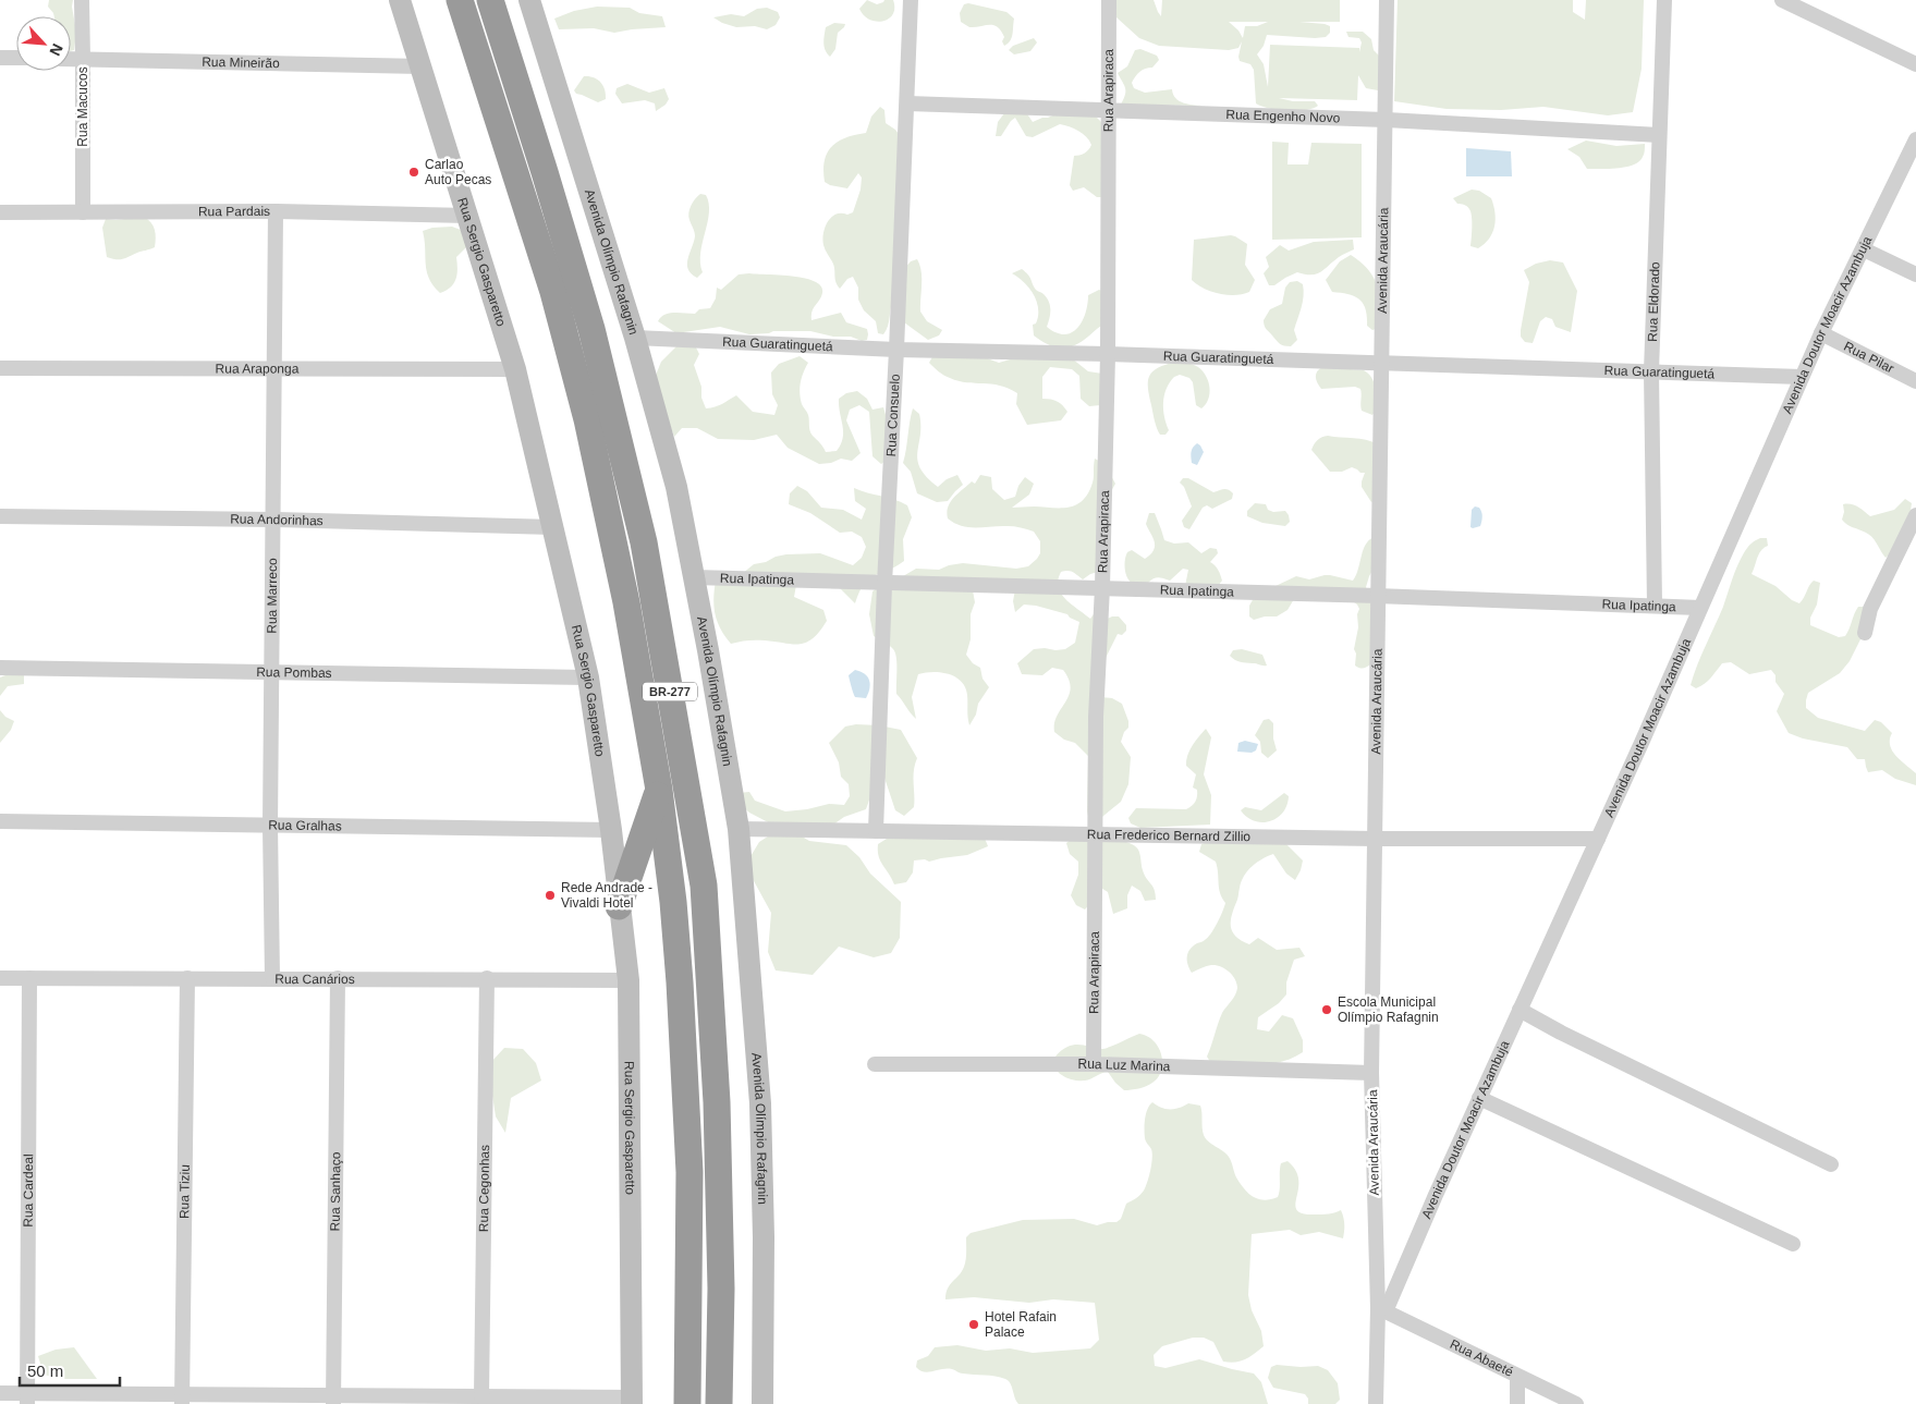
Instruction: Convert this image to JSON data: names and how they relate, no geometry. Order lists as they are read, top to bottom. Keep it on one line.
{"streets":{"highway":["BR-277"],"street":["Rua Mineirão","Rua Arapiraca","Rua Macucos","Rua Engenho Novo","Rua Pardais","Avenida Araucária","Rua Sergio Gasparetto","Avenida Olímpio Rafagnin","Rua Eldorado","Avenida Doutor Moacir Azambuja","Rua Guaratinguetá","Rua Pilar","Rua Araponga","Rua Consuelo","Rua Andorinhas","Rua Ipatinga","Rua Marreco","Rua Pombas","Rua Gralhas","Rua Frederico Bernard Zillio","Rua Canários","Rua Luz Marina","Rua Cegonhas","Rua Cardeal","Rua Tiziu","Rua Sanhaço","Rua Abaeté"]},"crossings":[["Rua Mineirão","Rua Macucos"],["Rua Mineirão","Rua Sergio Gasparetto"],["Rua Arapiraca","Rua Engenho Novo"],["Rua Arapiraca","Rua Guaratinguetá"],["Rua Arapiraca","Rua Ipatinga"],["Rua Arapiraca","Rua Frederico Bernard Zillio"],["Rua Arapiraca","Rua Luz Marina"],["Rua Macucos","Rua Pardais"],["Rua Engenho Novo","Avenida Araucária"],["Rua Engenho Novo","Rua Eldorado"],["Rua Engenho Novo","Rua Consuelo"],["Rua Pardais","Rua Sergio Gasparetto"],["Rua Pardais","Rua Marreco"],["Avenida Araucária","Avenida Doutor Moacir Azambuja"],["Avenida Araucária","Rua Guaratinguetá"],["Avenida Araucária","Rua Ipatinga"],["Avenida Araucária","Rua Frederico Bernard Zillio"],["Avenida Araucária","Rua Luz Marina"],["Avenida Araucária","Rua Abaeté"],["Rua Sergio Gasparetto","Rua Araponga"],["Rua Sergio Gasparetto","Rua Andorinhas"],["Rua Sergio Gasparetto","Rua Pombas"],["Rua Sergio Gasparetto","Rua Gralhas"],["Rua Sergio Gasparetto","Rua Canários"],["Avenida Olímpio Rafagnin","Rua Guaratinguetá"],["Avenida Olímpio Rafagnin","Rua Ipatinga"],["Avenida Olímpio Rafagnin","Rua Frederico Bernard Zillio"],["Rua Eldorado","Rua Guaratinguetá"],["Rua Eldorado","Rua Ipatinga"],["Avenida Doutor Moacir Azambuja","Rua Guaratinguetá"],["Avenida Doutor Moacir Azambuja","Rua Pilar"],["Avenida Doutor Moacir Azambuja","Rua Ipatinga"],["Avenida Doutor Moacir Azambuja","Rua Frederico Bernard Zillio"],["Avenida Doutor Moacir Azambuja","Rua Abaeté"],["Rua Guaratinguetá","Rua Consuelo"],["Rua Araponga","Rua Marreco"],["Rua Consuelo","Rua Ipatinga"],["Rua Consuelo","Rua Frederico Bernard Zillio"],["Rua Andorinhas","Rua Marreco"],["Rua Marreco","Rua Pombas"],["Rua Marreco","Rua Gralhas"],["Rua Marreco","Rua Canários"],["Rua Canários","Rua Cegonhas"],["Rua Canários","Rua Cardeal"],["Rua Canários","Rua Tiziu"],["Rua Canários","Rua Sanhaço"]],"places":["Carlao Auto Pecas","Rede Andrade - Vivaldi Hotel","Escola Municipal Olímpio Rafagnin","Hotel Rafain Palace"],"scale_bar":"50 m","north":"bottom right"}
